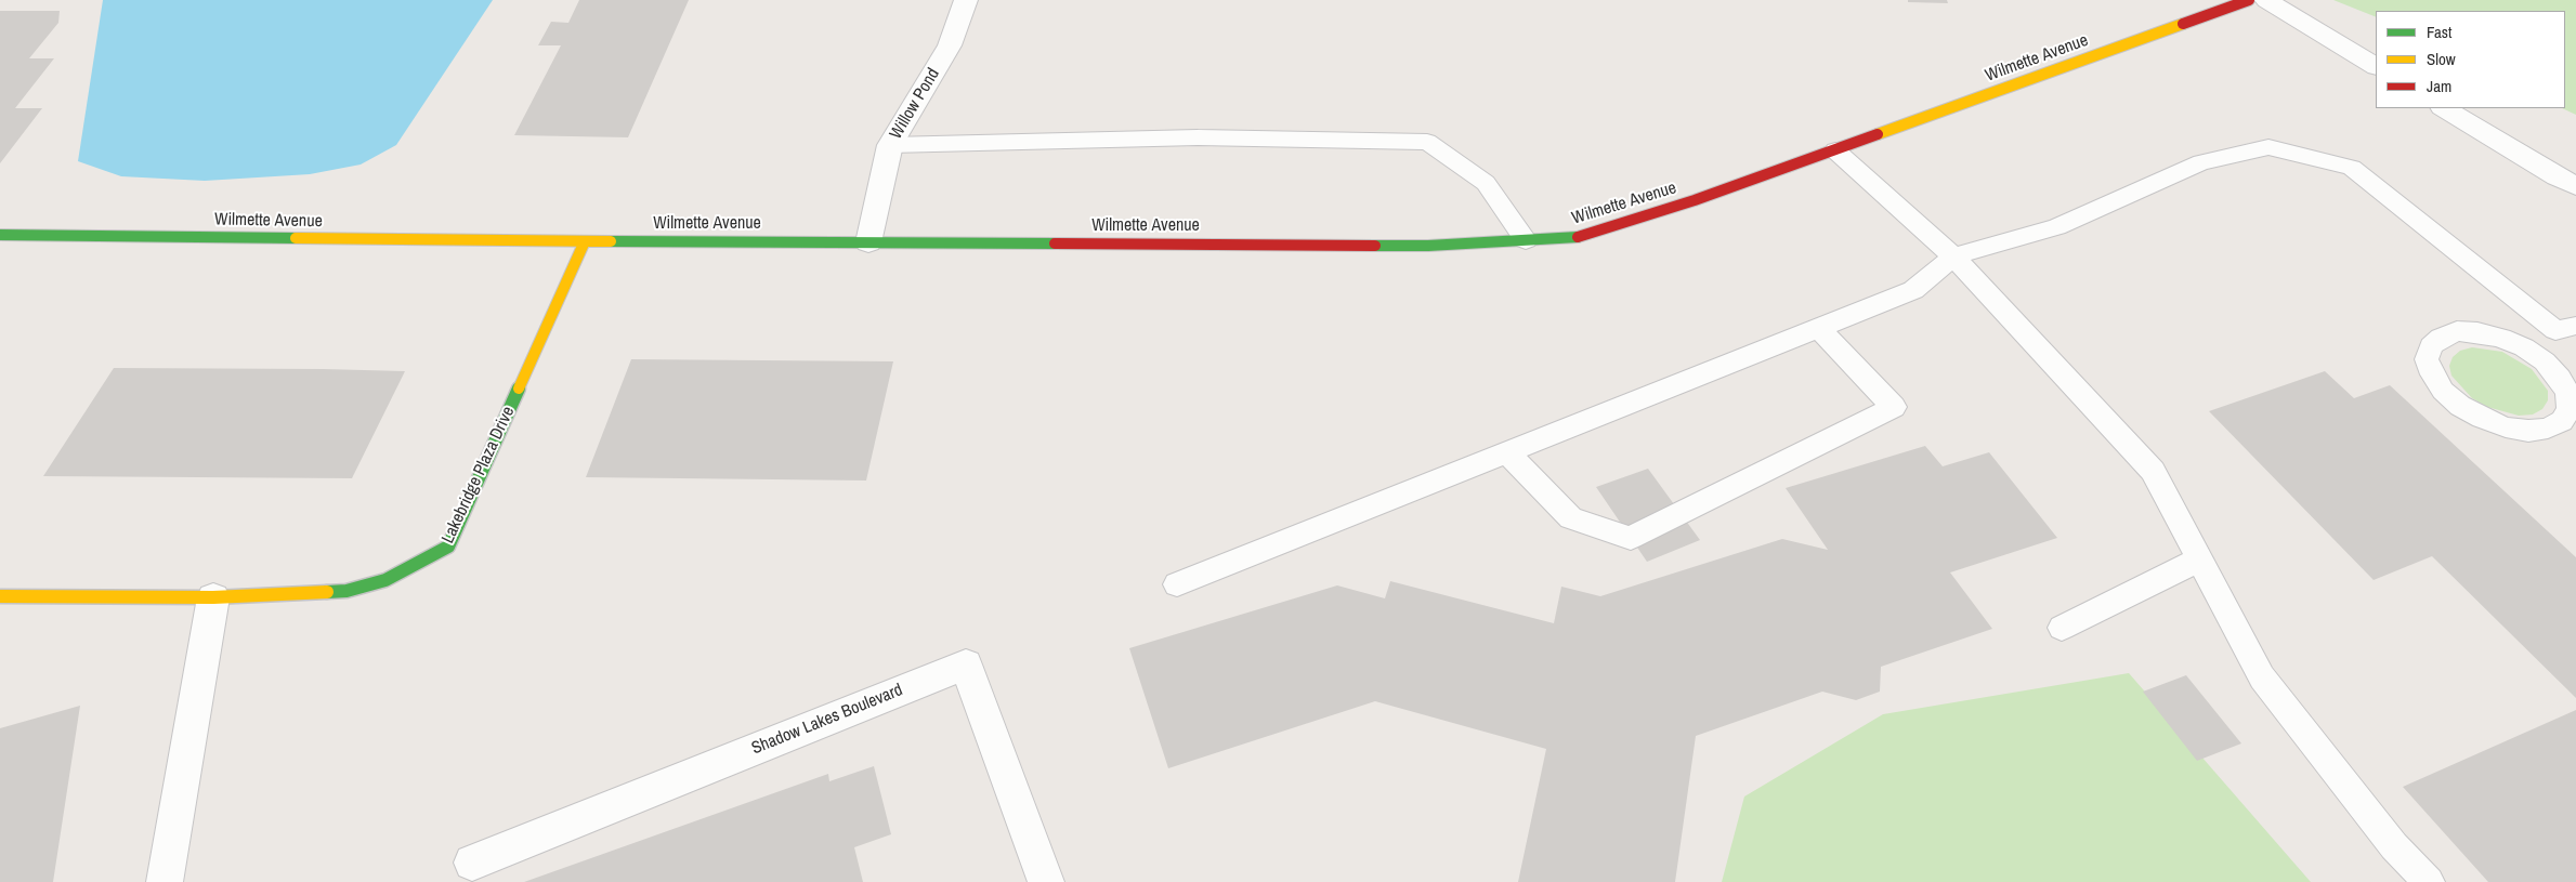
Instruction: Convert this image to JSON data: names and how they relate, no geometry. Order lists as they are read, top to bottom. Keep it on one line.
{"streets":{"street":["Wilmette Avenue","Willow Pond","Lakebridge Plaza Drive","Shadow Lakes Boulevard"]},"crossings":[["Wilmette Avenue","Willow Pond"],["Wilmette Avenue","Lakebridge Plaza Drive"]],"legend":["Fast","Slow","Jam"]}
